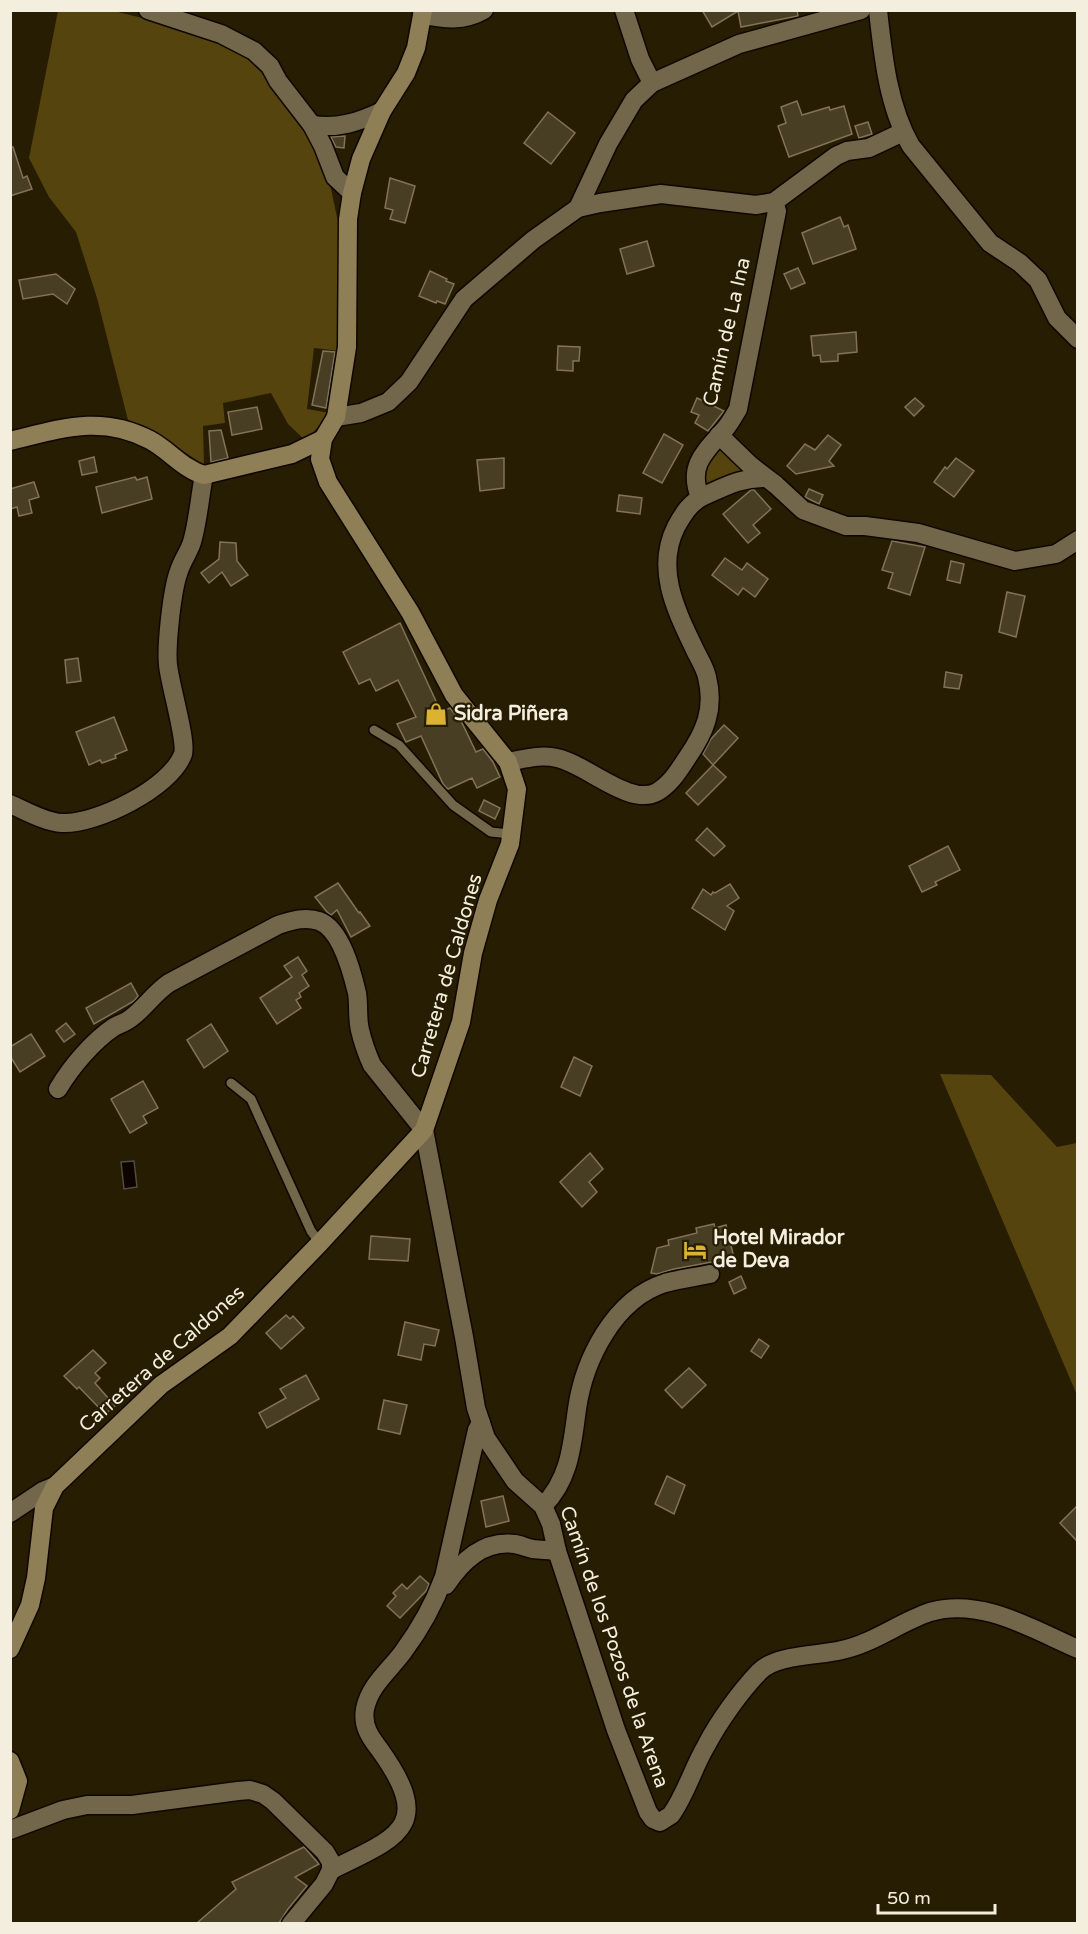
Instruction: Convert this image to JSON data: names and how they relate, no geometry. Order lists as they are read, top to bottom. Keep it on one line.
{"streets":{"street":["Camín de La Ina","Carretera de Caldones","Camín de los Pozos de la Arena"]},"crossings":[["Carretera de Caldones","Camín de los Pozos de la Arena"]],"places":{"shop":["Sidra Piñera"],"hotel":["Hotel Mirador de Deva"]},"scale_bar":"50 m"}
